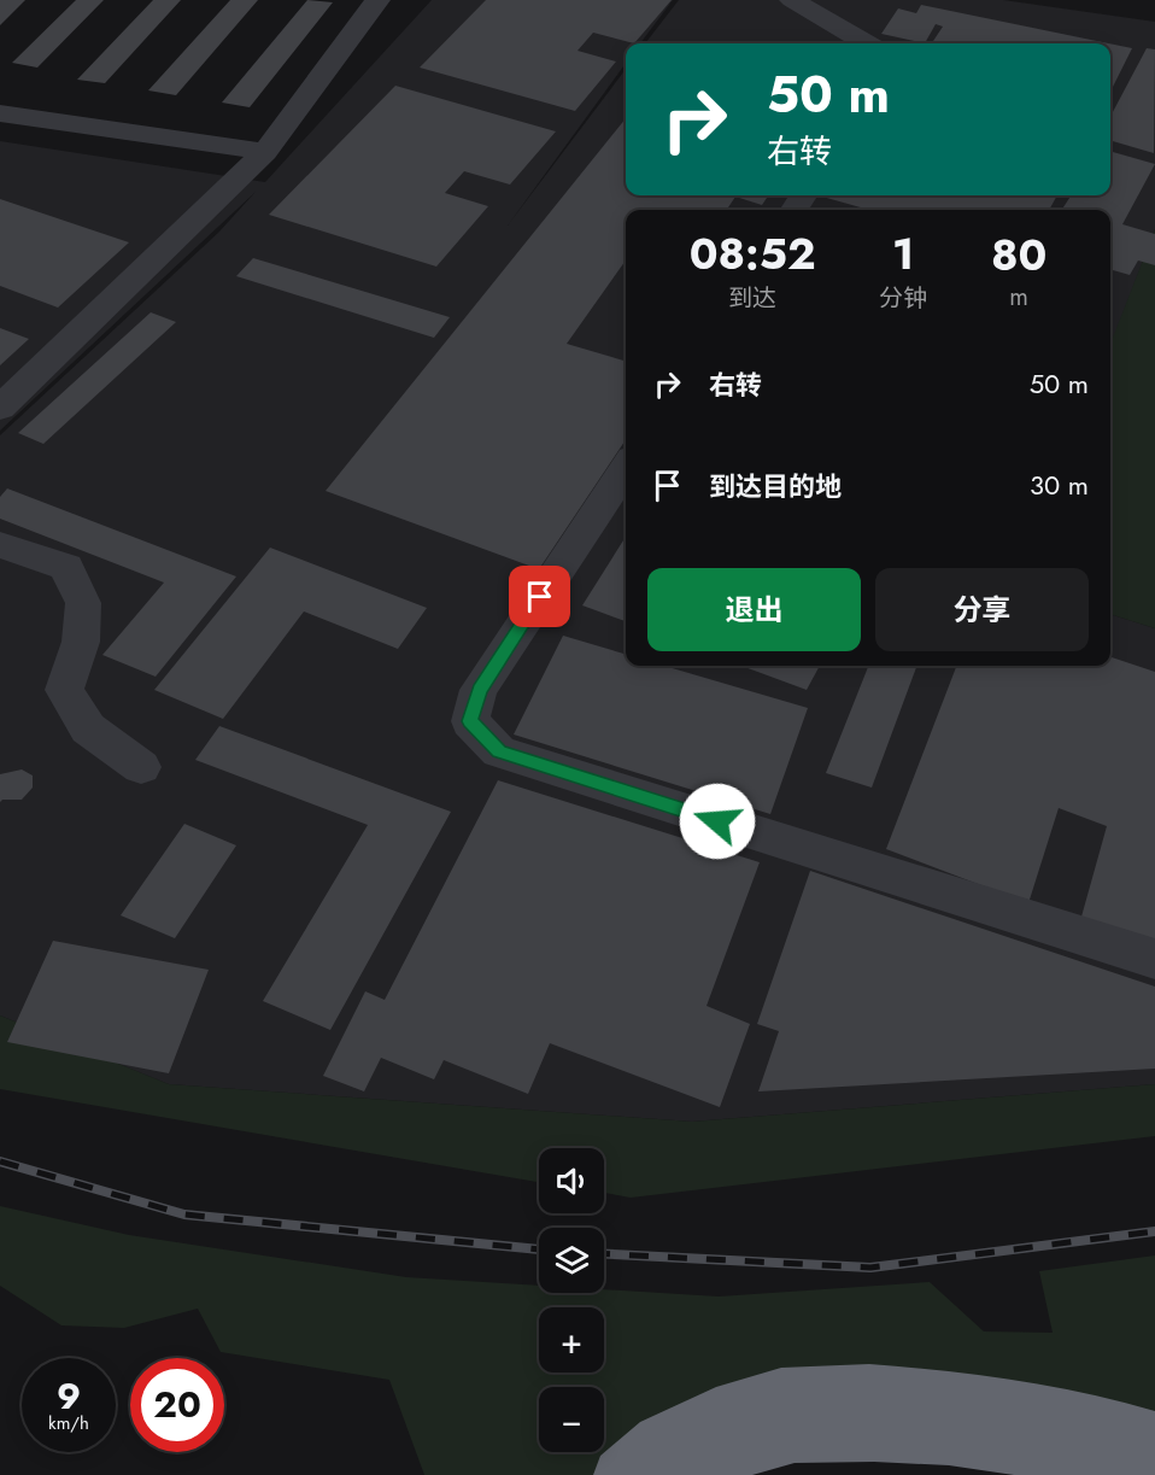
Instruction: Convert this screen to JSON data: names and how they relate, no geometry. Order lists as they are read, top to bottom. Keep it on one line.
{"page":{"turn":["50 m","右转"],"eta":["08:52","到达","1","分钟","80","m"],"list":[{"name":"右转","value":"50 m"},{"name":"到达目的地","value":"30 m"}],"buttons":["退出","分享"],"map_buttons":["+","−"],"speed":"9 km/h","limit":"20"}}
